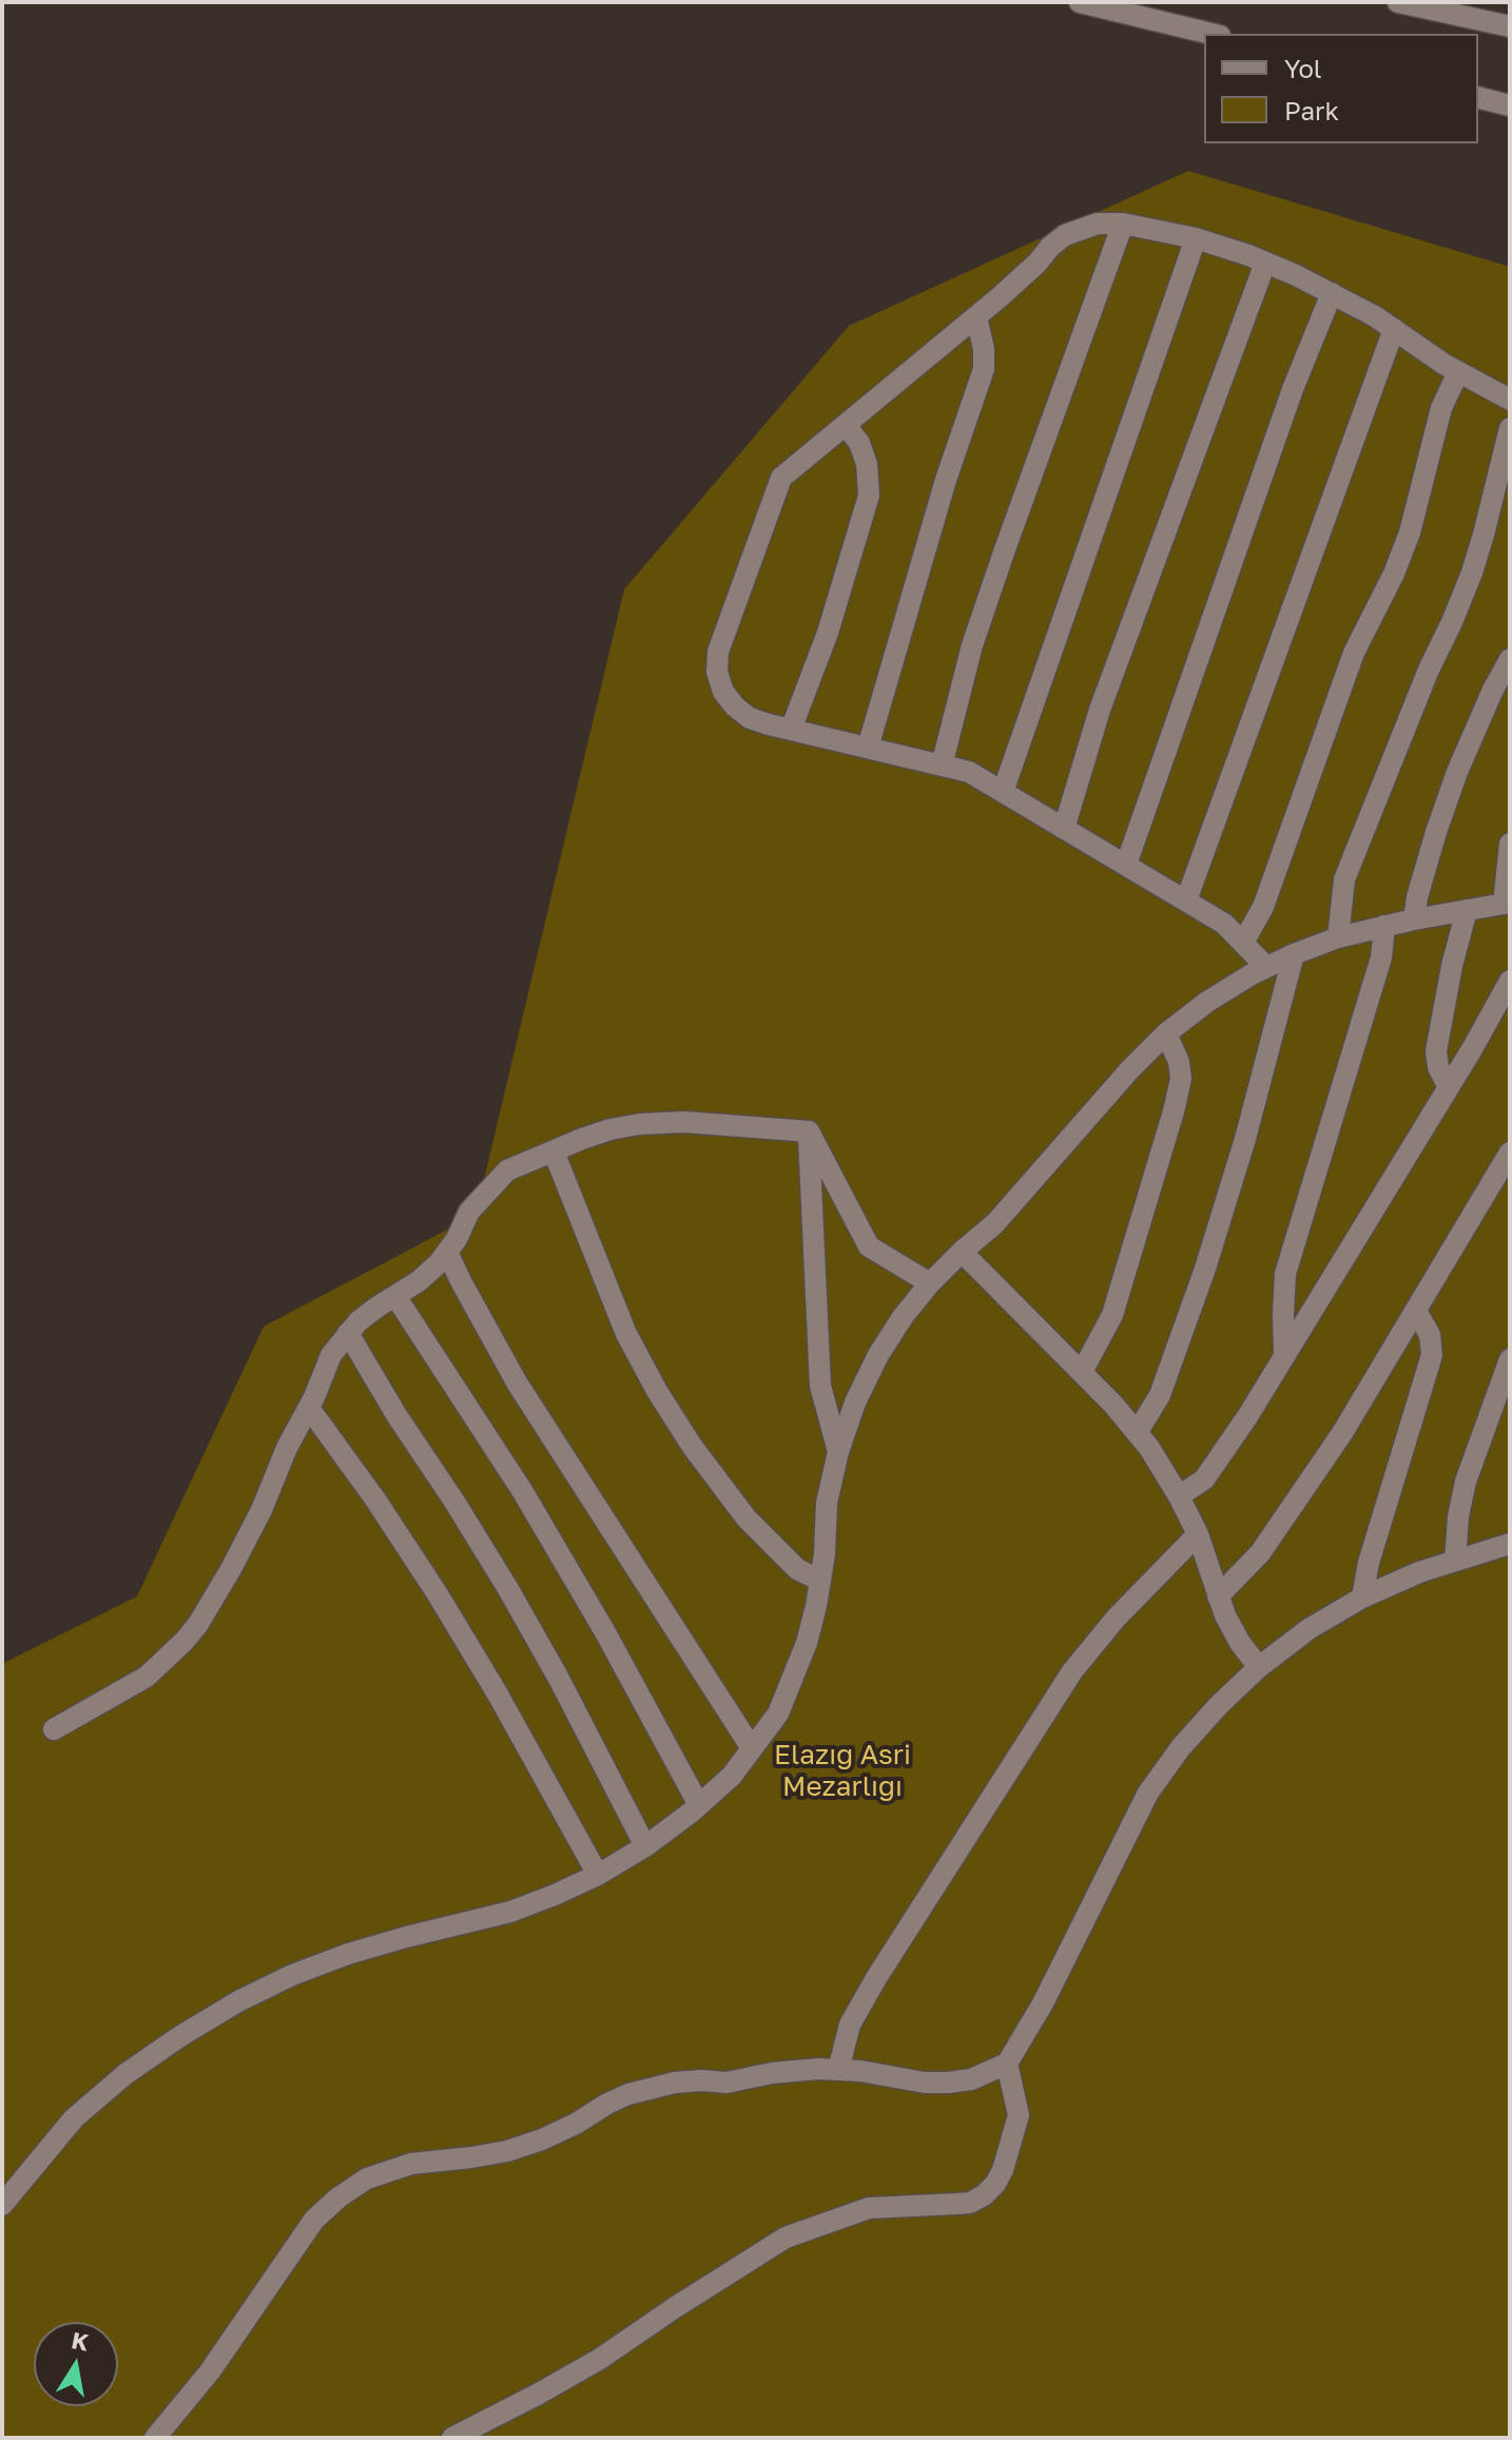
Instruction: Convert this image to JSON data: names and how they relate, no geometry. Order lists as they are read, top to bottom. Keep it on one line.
{"parks":["Elazığ Asri Mezarlığı"],"legend":["Yol","Park"],"north":"top"}
